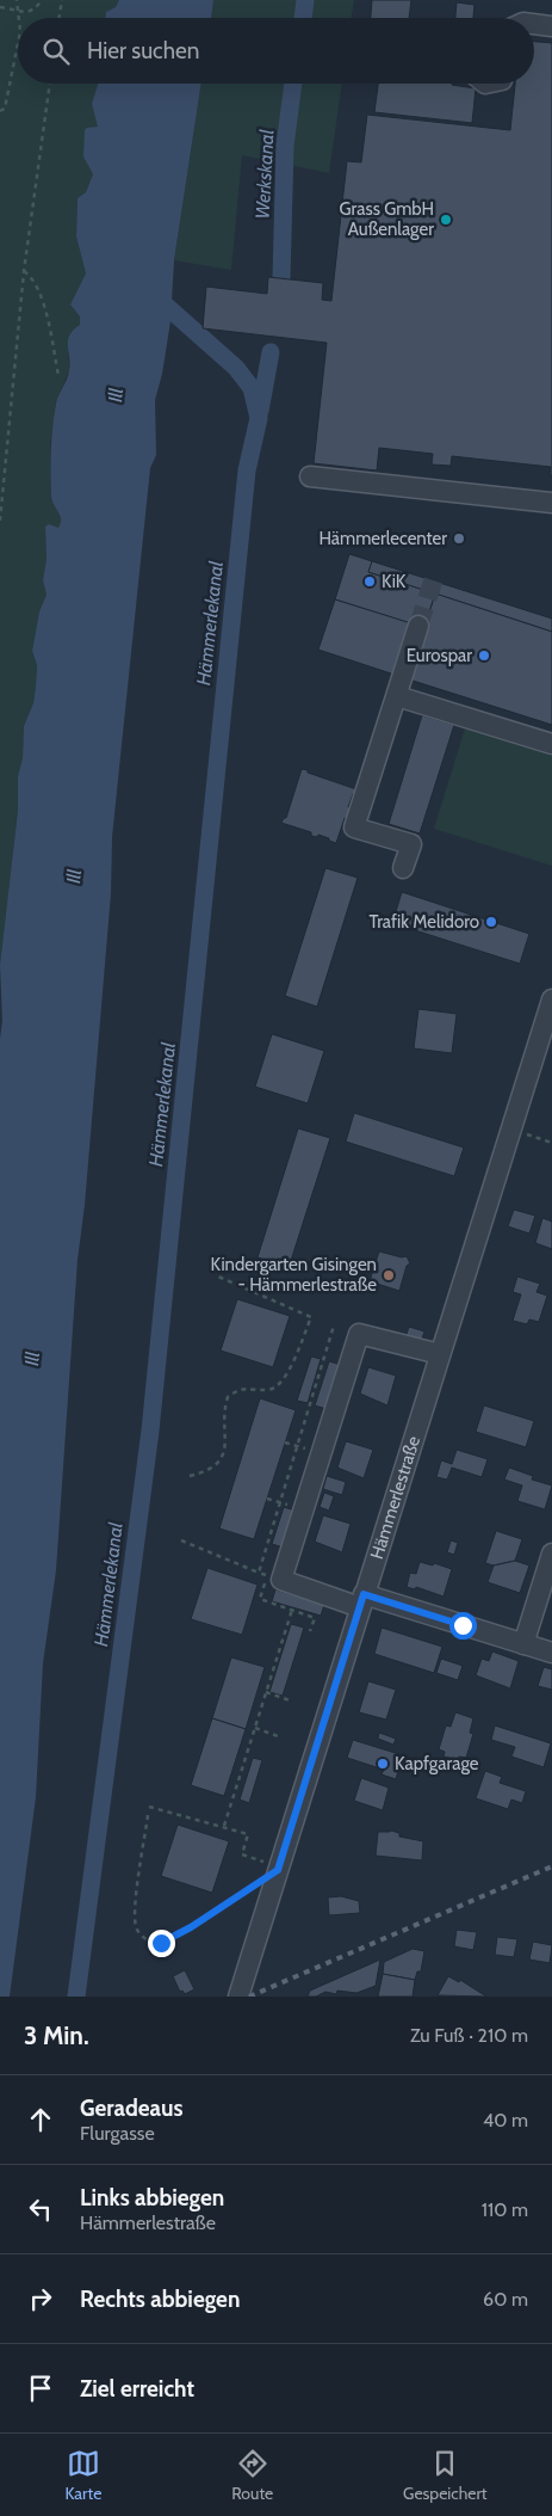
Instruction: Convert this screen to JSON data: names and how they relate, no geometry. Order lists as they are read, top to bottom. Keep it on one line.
{"streets":{"street":["Hämmerlestraße"]},"water":["Werkskanal","Ill","Hämmerlekanal"],"places":["Grass GmbH Außenlager","Hämmerlecenter","KiK","Eurospar","Trafik Melidoro","Kindergarten Gisingen - Hämmerlestraße","Kapfgarage"],"page":{"search":"Hier suchen","heading":["3 Min.","Zu Fuß · 210 m"],"list":[["Geradeaus","Flurgasse","40 m"],["Links abbiegen","Hämmerlestraße","110 m"],["Rechts abbiegen","60 m"],"Ziel erreicht"],"nav":["Karte","Route","Gespeichert"]}}
